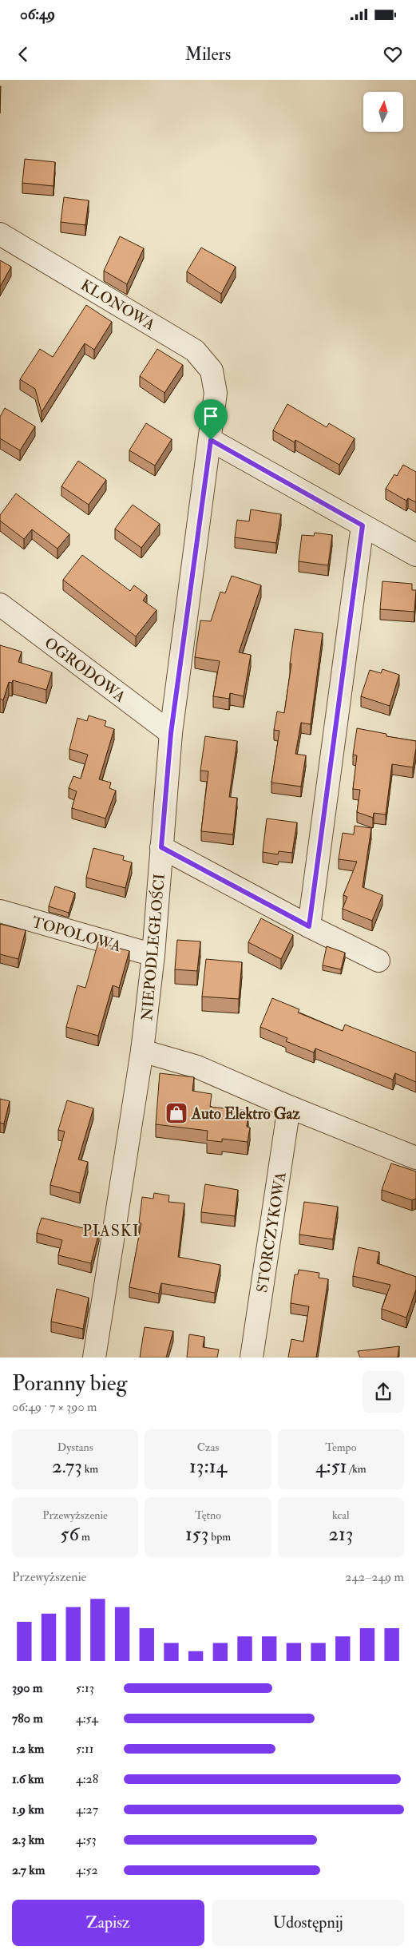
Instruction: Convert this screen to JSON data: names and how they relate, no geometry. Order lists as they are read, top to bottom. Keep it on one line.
{"streets":{"street":["KLONOWA","OGRODOWA","TOPOLOWA","NIEPODLEGŁOŚCI","STORCZYKOWA"]},"crossings":[["KLONOWA","NIEPODLEGŁOŚCI"],["OGRODOWA","NIEPODLEGŁOŚCI"],["TOPOLOWA","NIEPODLEGŁOŚCI"]],"districts":["PIASKI"],"places":{"shop":["Auto Elektro Gaz"]},"north":"top","page":{"status":"06:49","header":"Milers","heading":["Poranny bieg","06:49 · 7 × 390 m"],"stats":[["Dystans","2.73 km"],["Czas","13:14"],["Tempo","4:51 /km"],["Przewyższenie","56 m"],["Tętno","153 bpm"],["kcal","213"]],"chart":["Przewyższenie","242–249 m"],"list":[{"name":"390 m","note":"5:13"},{"name":"780 m","note":"4:54"},{"name":"1.2 km","note":"5:11"},{"name":"1.6 km","note":"4:28"},{"name":"1.9 km","note":"4:27"},{"name":"2.3 km","note":"4:53"},{"name":"2.7 km","note":"4:52"}],"buttons":["Zapisz","Udostępnij"]}}
